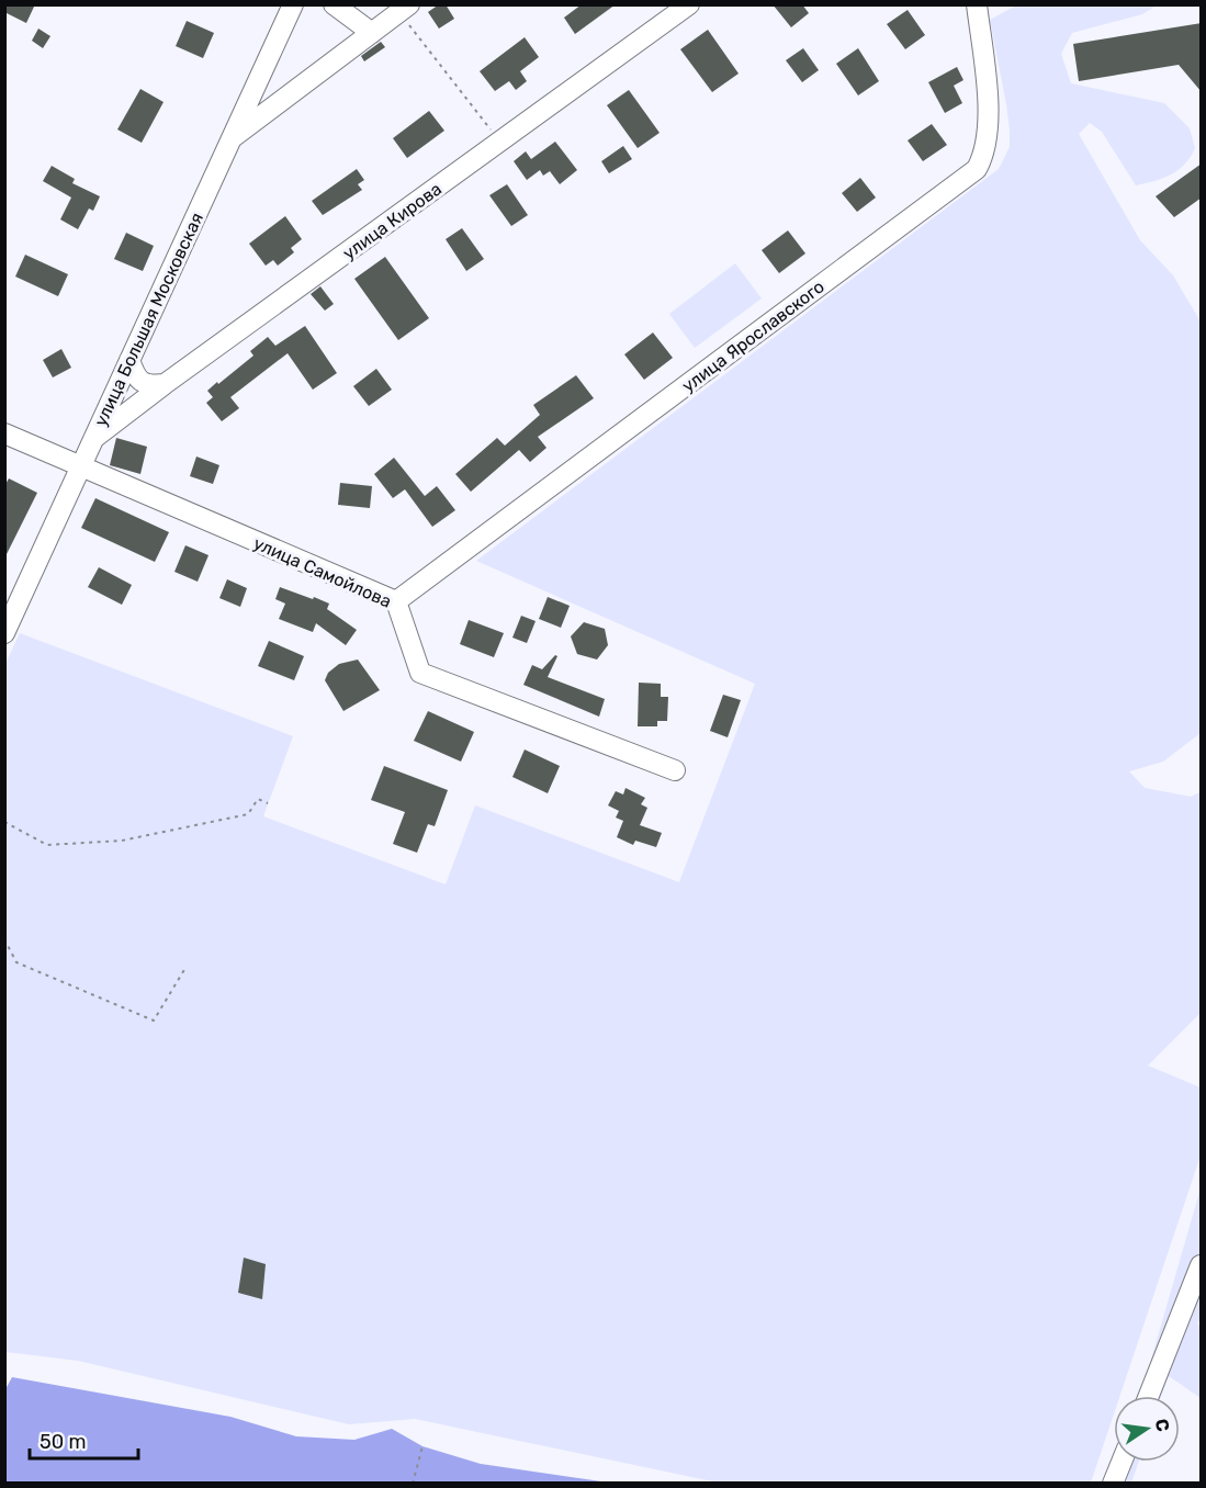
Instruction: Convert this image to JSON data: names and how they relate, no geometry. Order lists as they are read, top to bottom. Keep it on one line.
{"streets":{"street":["улица Кирова","улица Большая Московская","улица Ярославского","улица Самойлова"]},"crossings":[["улица Кирова","улица Большая Московская"],["улица Большая Московская","улица Самойлова"],["улица Ярославского","улица Самойлова"]],"scale_bar":"50 m","north":"right"}
